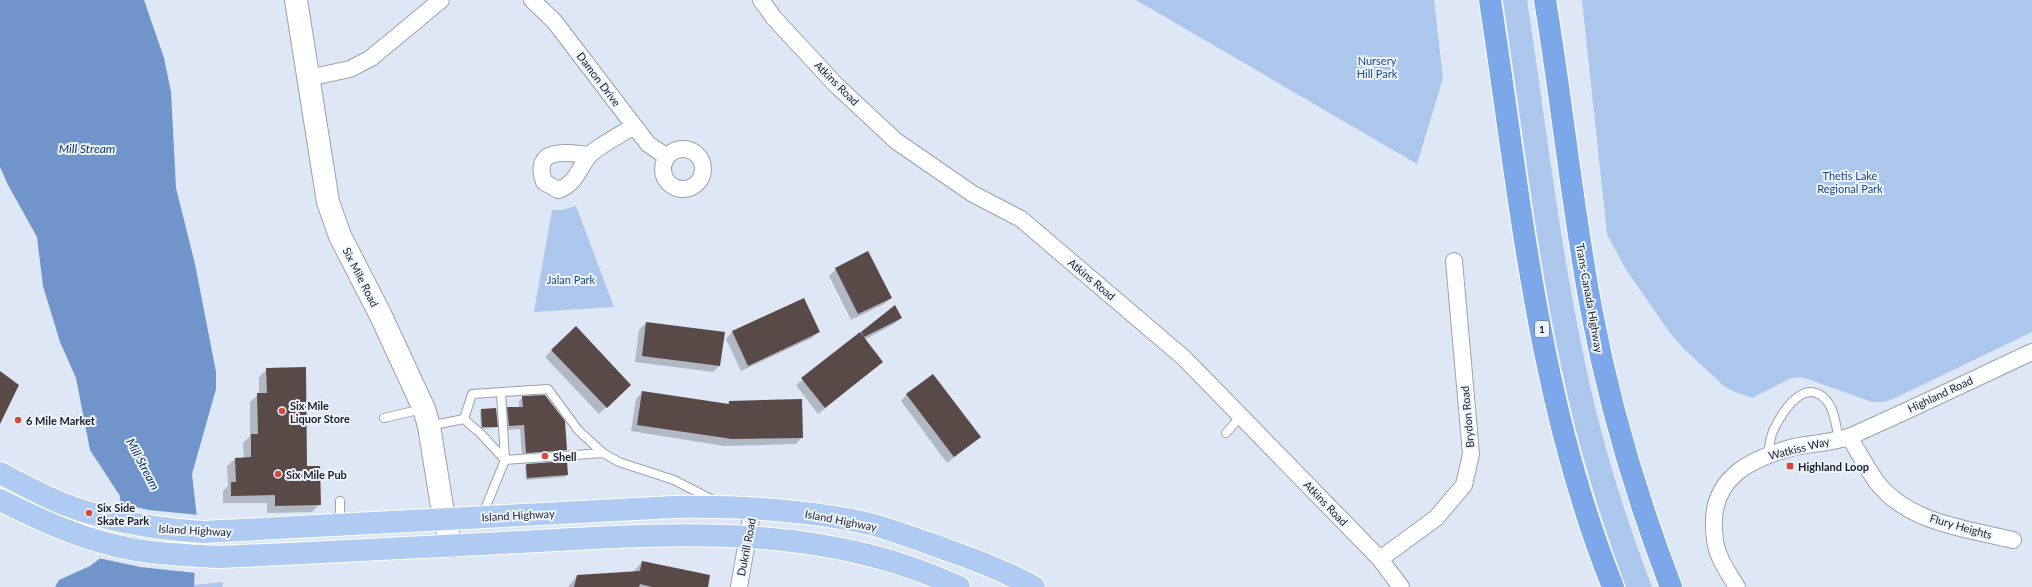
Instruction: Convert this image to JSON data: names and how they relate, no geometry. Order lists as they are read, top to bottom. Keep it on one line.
{"streets":{"highway":["Trans-Canada Highway","1"],"main road":["Six Mile Road","Island Highway"],"street":["Damon Drive","Atkins Road","Highland Road","Brydon Road","Watkiss Way","Flury Heights","Dukrill Road"]},"crossings":[["Atkins Road","Brydon Road"],["Six Mile Road","Island Highway"],["Highland Road","Watkiss Way"],["Highland Road","Flury Heights"],["Watkiss Way","Flury Heights"],["Island Highway","Dukrill Road"]],"water":["Mill Stream"],"parks":["Nursery Hill Park","Thetis Lake Regional Park","Jalan Park"],"places":{"other":["Six Mile Liquor Store","6 Mile Market","Shell","Six Mile Pub","Six Side Skate Park"],"transit":["Highland Loop"]}}
